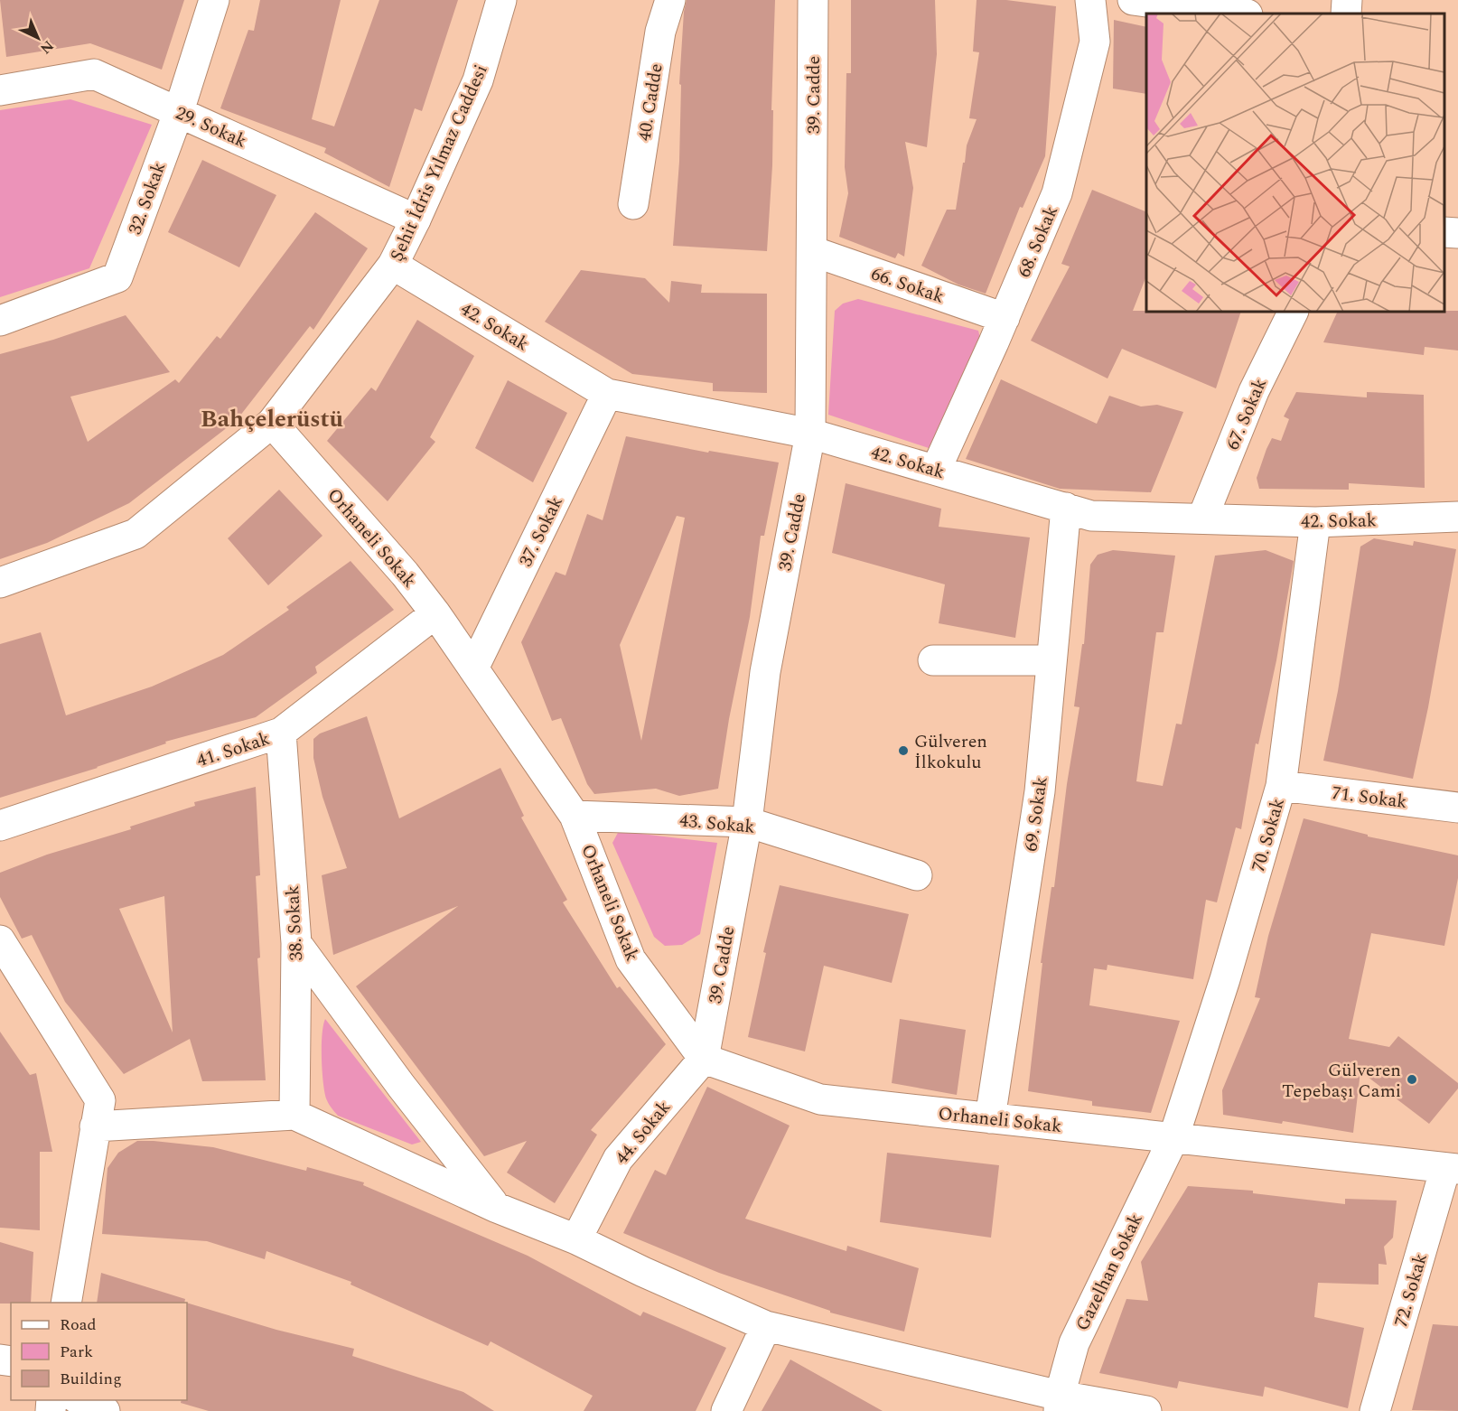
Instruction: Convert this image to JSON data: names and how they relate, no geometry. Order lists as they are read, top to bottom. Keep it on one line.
{"streets":{"street":["39. Cadde","40. Cadde","29. Sokak","Şehit İdris Yılmaz Caddesi","32. Sokak","68. Sokak","66. Sokak","42. Sokak","67. Sokak","37. Sokak","Orhaneli Sokak","41. Sokak","71. Sokak","69. Sokak","43. Sokak","70. Sokak","38. Sokak","44. Sokak","Gazelhan Sokak","72. Sokak"]},"crossings":[["39. Cadde","66. Sokak"],["39. Cadde","42. Sokak"],["39. Cadde","Orhaneli Sokak"],["39. Cadde","43. Sokak"],["39. Cadde","44. Sokak"],["29. Sokak","Şehit İdris Yılmaz Caddesi"],["29. Sokak","32. Sokak"],["Şehit İdris Yılmaz Caddesi","42. Sokak"],["Şehit İdris Yılmaz Caddesi","Orhaneli Sokak"],["68. Sokak","66. Sokak"],["68. Sokak","42. Sokak"],["42. Sokak","67. Sokak"],["42. Sokak","37. Sokak"],["42. Sokak","69. Sokak"],["42. Sokak","70. Sokak"],["37. Sokak","Orhaneli Sokak"],["Orhaneli Sokak","41. Sokak"],["Orhaneli Sokak","69. Sokak"],["Orhaneli Sokak","43. Sokak"],["Orhaneli Sokak","70. Sokak"],["Orhaneli Sokak","44. Sokak"],["Orhaneli Sokak","Gazelhan Sokak"],["Orhaneli Sokak","72. Sokak"],["41. Sokak","38. Sokak"],["71. Sokak","70. Sokak"],["70. Sokak","Gazelhan Sokak"]],"districts":["Bahçelerüstü"],"places":["Gülveren İlkokulu","Gülveren Tepebaşı Cami"],"legend":["Road","Park","Building"],"north":"bottom right"}
